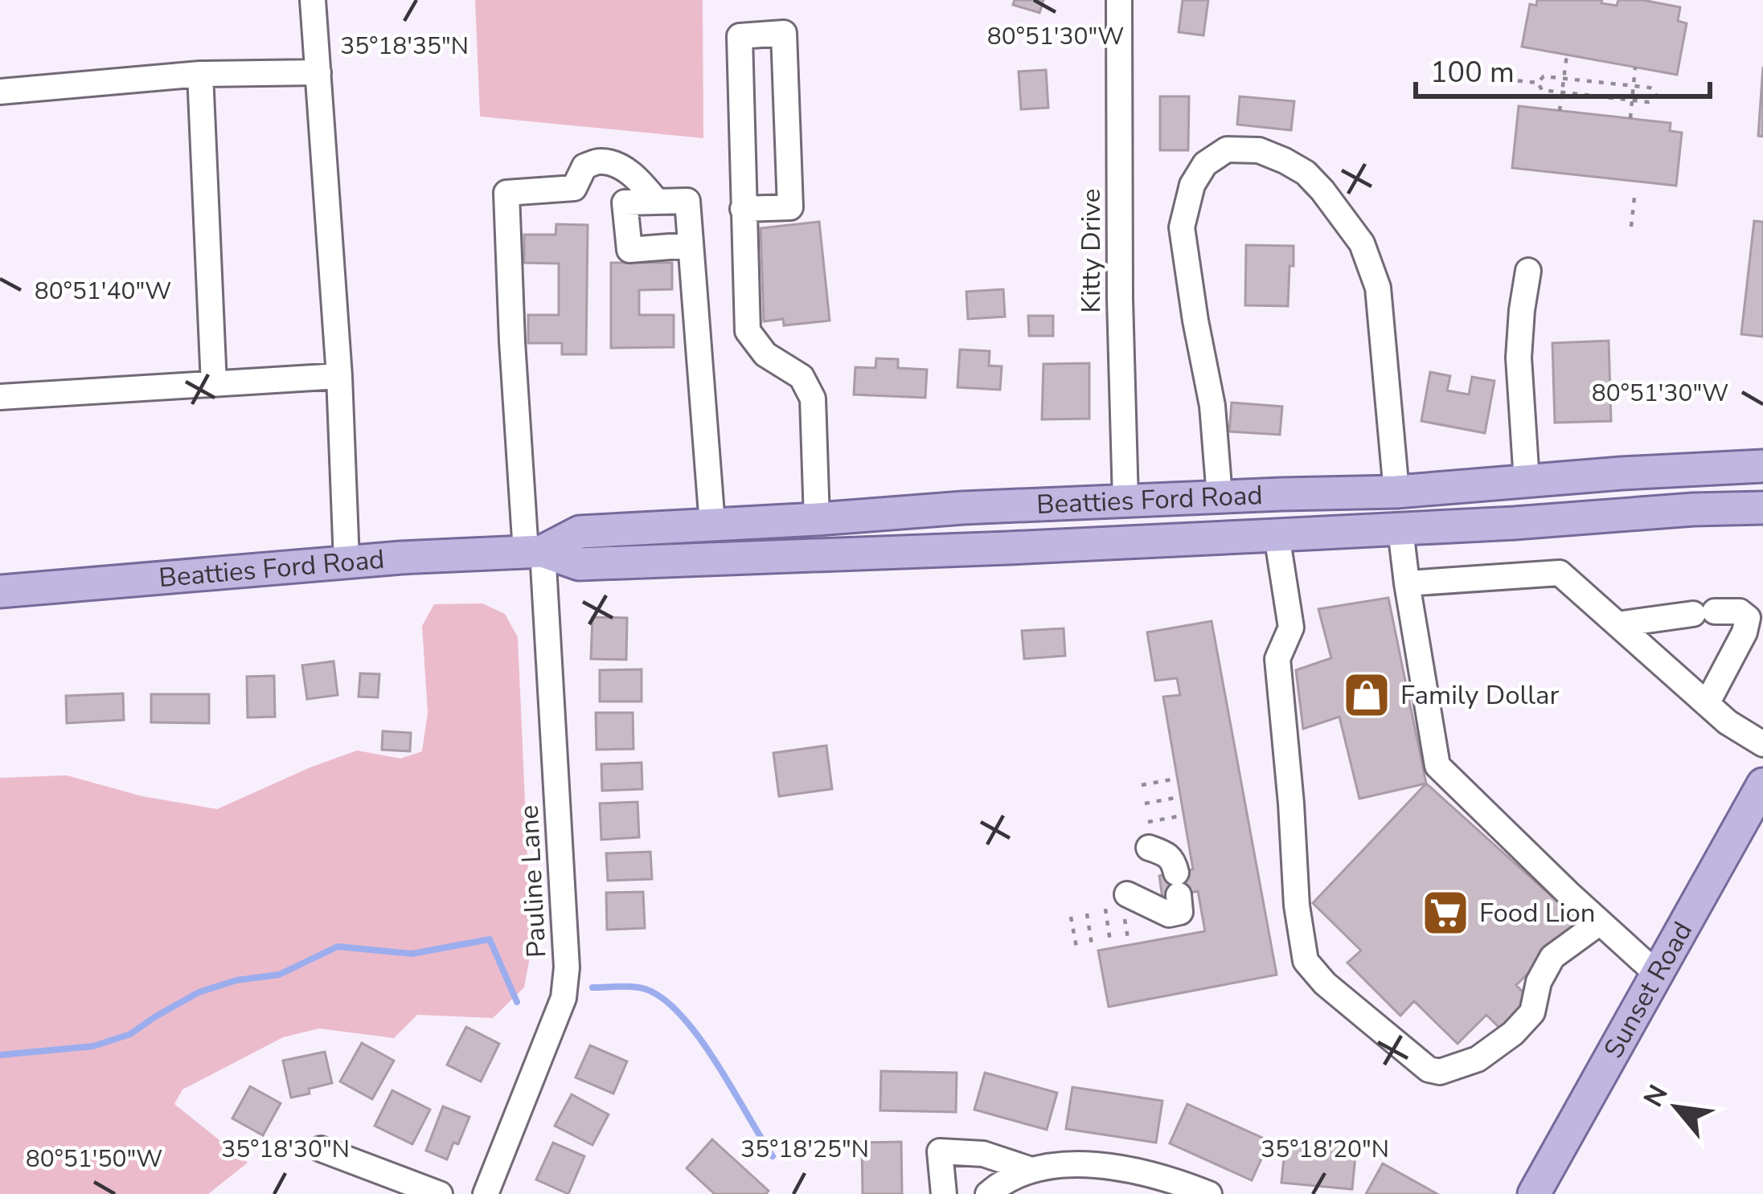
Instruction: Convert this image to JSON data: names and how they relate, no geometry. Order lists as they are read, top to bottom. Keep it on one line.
{"streets":{"main road":["Beatties Ford Road","Sunset Road"],"street":["Kitty Drive","Pauline Lane"]},"crossings":[["Kitty Drive","Beatties Ford Road"],["Beatties Ford Road","Pauline Lane"]],"places":{"shop":["Family Dollar"],"supermarket":["Food Lion"]},"scale_bar":"100 m","north":"top left","coordinates":["80°51'30\"W","35°18'35\"N","80°51'40\"W","35°18'30\"N","35°18'25\"N","35°18'20\"N","80°51'50\"W"]}
